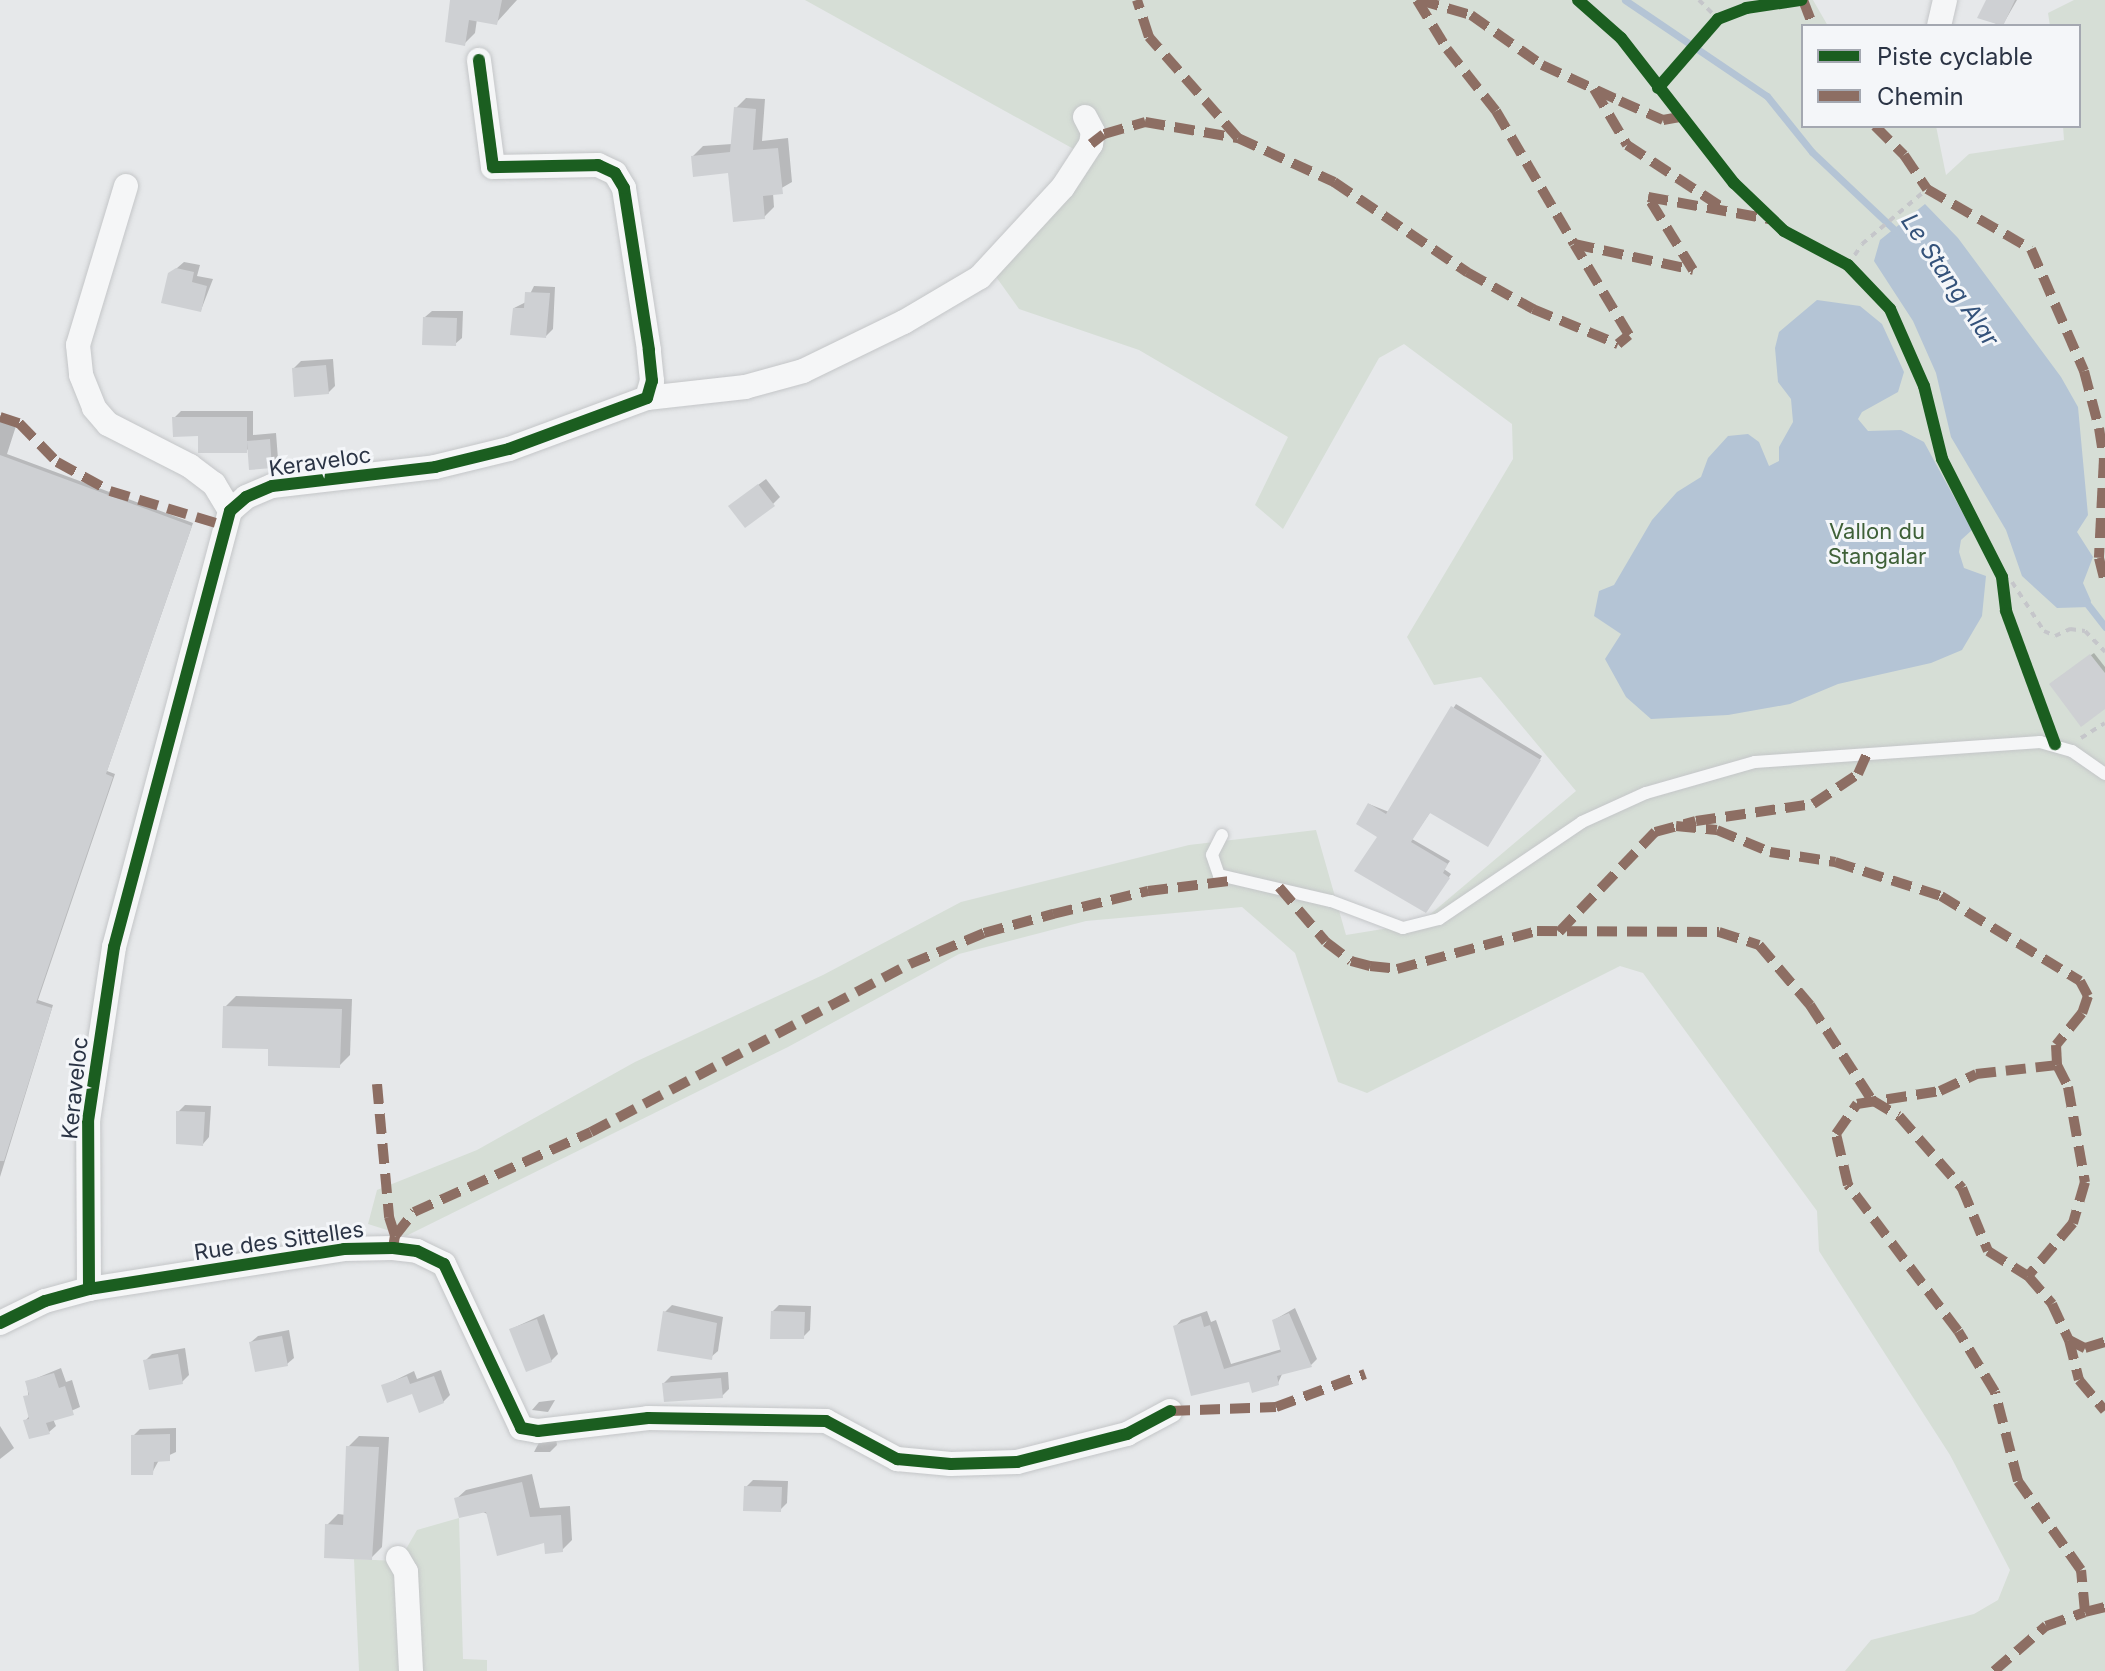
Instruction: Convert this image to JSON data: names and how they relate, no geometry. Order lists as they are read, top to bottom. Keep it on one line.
{"streets":{"street":["Keraveloc","Rue des Sittelles"]},"crossings":[["Keraveloc","Rue des Sittelles"]],"water":["Le Stang Alar"],"parks":["Vallon du Stangalar"],"legend":["Piste cyclable","Chemin"]}
